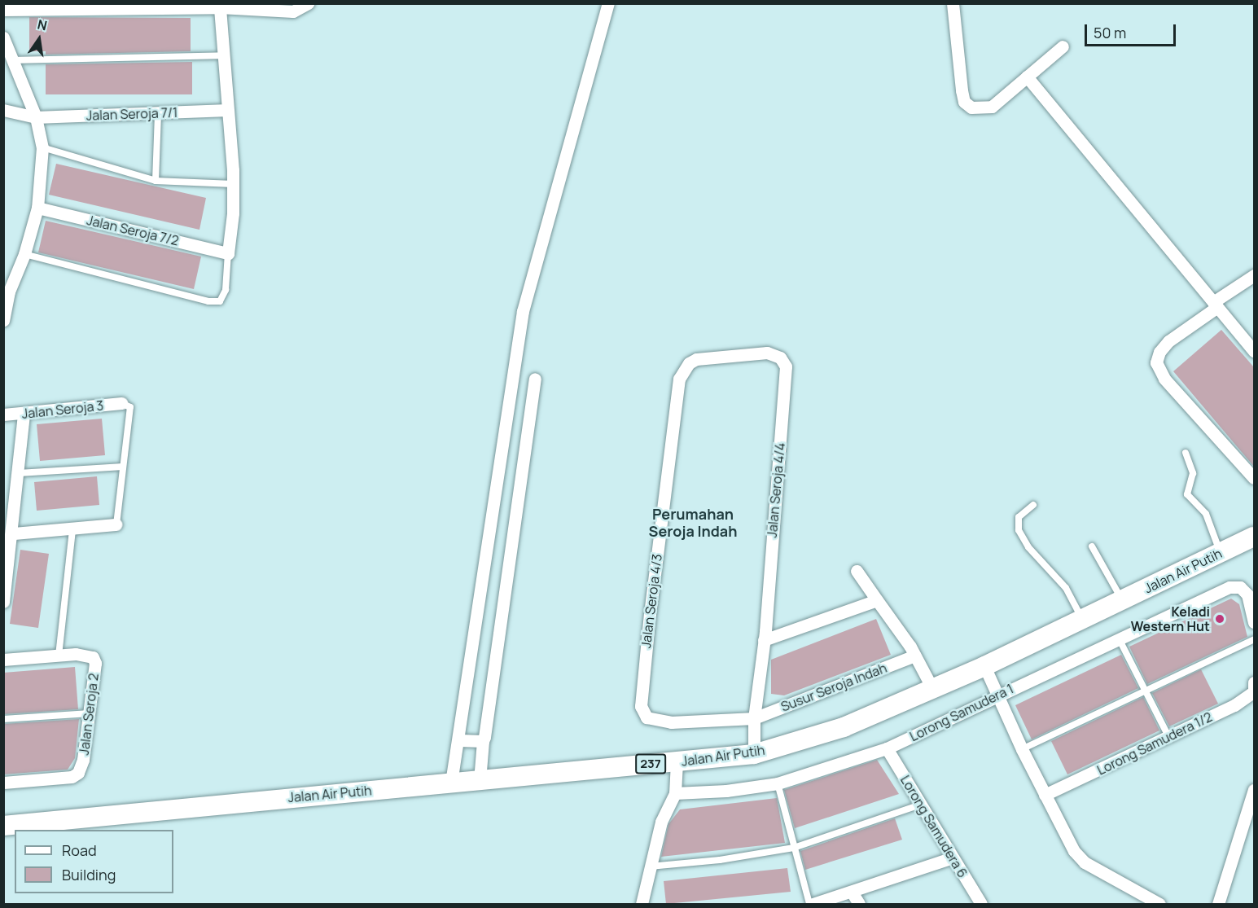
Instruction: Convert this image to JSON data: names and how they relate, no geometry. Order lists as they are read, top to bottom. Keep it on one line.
{"streets":{"main road":["Jalan Air Putih","237"],"street":["Jalan Seroja 7/1","Jalan Seroja 7/2","Jalan Seroja 3","Jalan Seroja 4/4","Jalan Seroja 4/3","Susur Seroja Indah","Lorong Samudera 1","Jalan Seroja 2","Lorong Samudera 1/2","Lorong Samudera 6"]},"crossings":[["Jalan Seroja 4/4","Jalan Air Putih"],["Jalan Seroja 4/4","Jalan Seroja 4/3"],["Jalan Seroja 4/4","Susur Seroja Indah"],["Jalan Seroja 4/3","Susur Seroja Indah"],["Lorong Samudera 1","Lorong Samudera 6"]],"districts":["Perumahan Seroja Indah"],"places":["Keladi Western Hut"],"legend":["Road","Building"],"scale_bar":"50 m","north":"top"}
